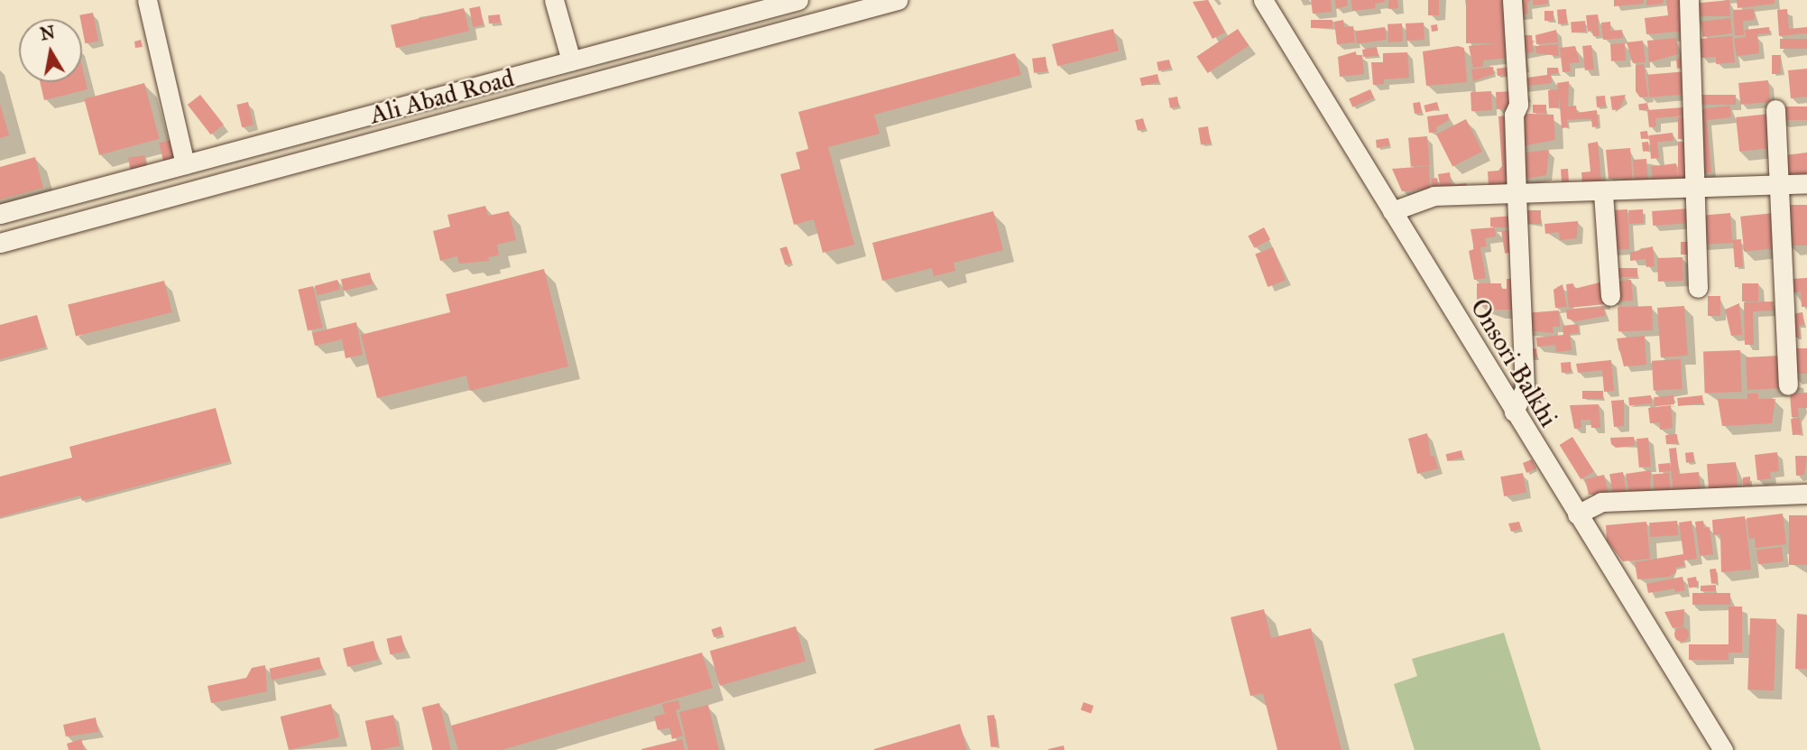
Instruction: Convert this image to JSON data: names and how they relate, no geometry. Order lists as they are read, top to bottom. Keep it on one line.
{"streets":{"street":["Ali Abad Road","Onsori Balkhi"]},"north":"top"}
